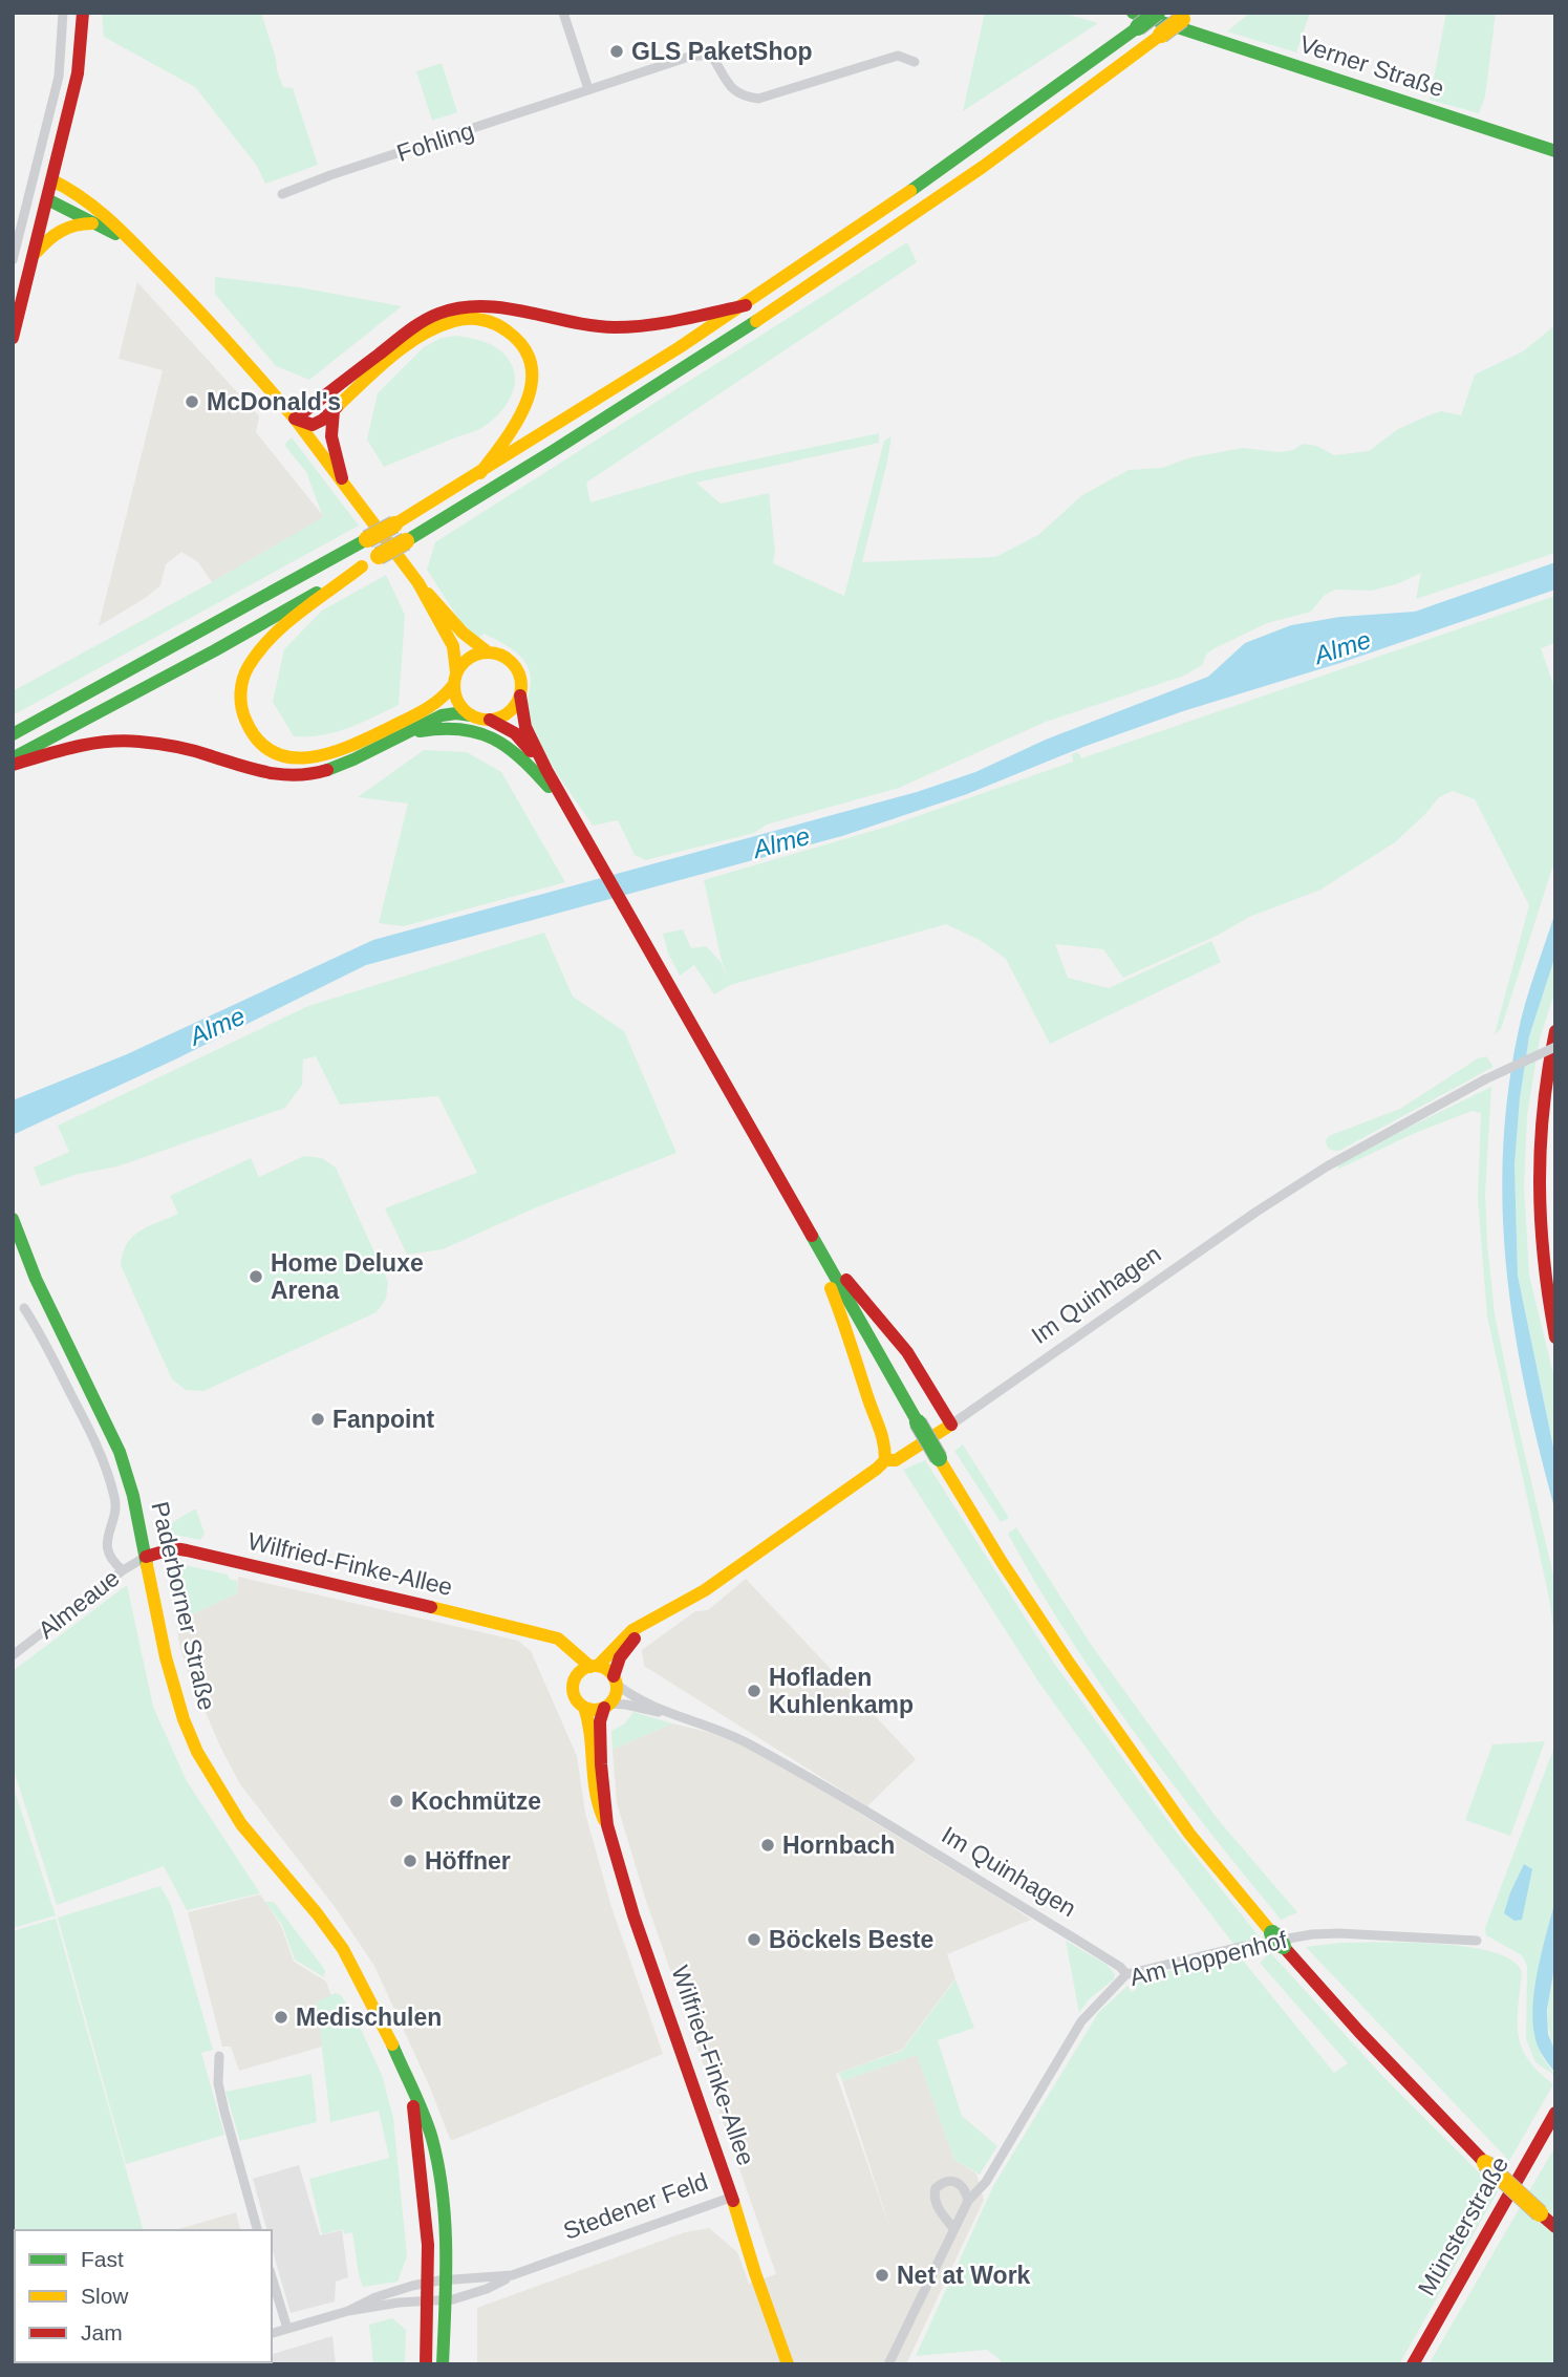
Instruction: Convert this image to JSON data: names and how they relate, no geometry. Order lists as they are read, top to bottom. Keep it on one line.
{"streets":{"main road":["Verner Straße","Im Quinhagen","Wilfried-Finke-Allee","Paderborner Straße","Stedener Feld","Münsterstraße"],"street":["Fohling","Almeaue","Am Hoppenhof"]},"crossings":[["Im Quinhagen","Wilfried-Finke-Allee"],["Im Quinhagen","Am Hoppenhof"],["Wilfried-Finke-Allee","Almeaue"],["Wilfried-Finke-Allee","Paderborner Straße"],["Wilfried-Finke-Allee","Stedener Feld"],["Almeaue","Paderborner Straße"],["Paderborner Straße","Stedener Feld"]],"water":["Alme"],"places":["GLS PaketShop","McDonald's","Home Deluxe Arena","Fanpoint","Hofladen Kuhlenkamp","Kochmütze","Hornbach","Höffner","Böckels Beste","Medischulen","Net at Work"],"legend":["Fast","Slow","Jam"]}
